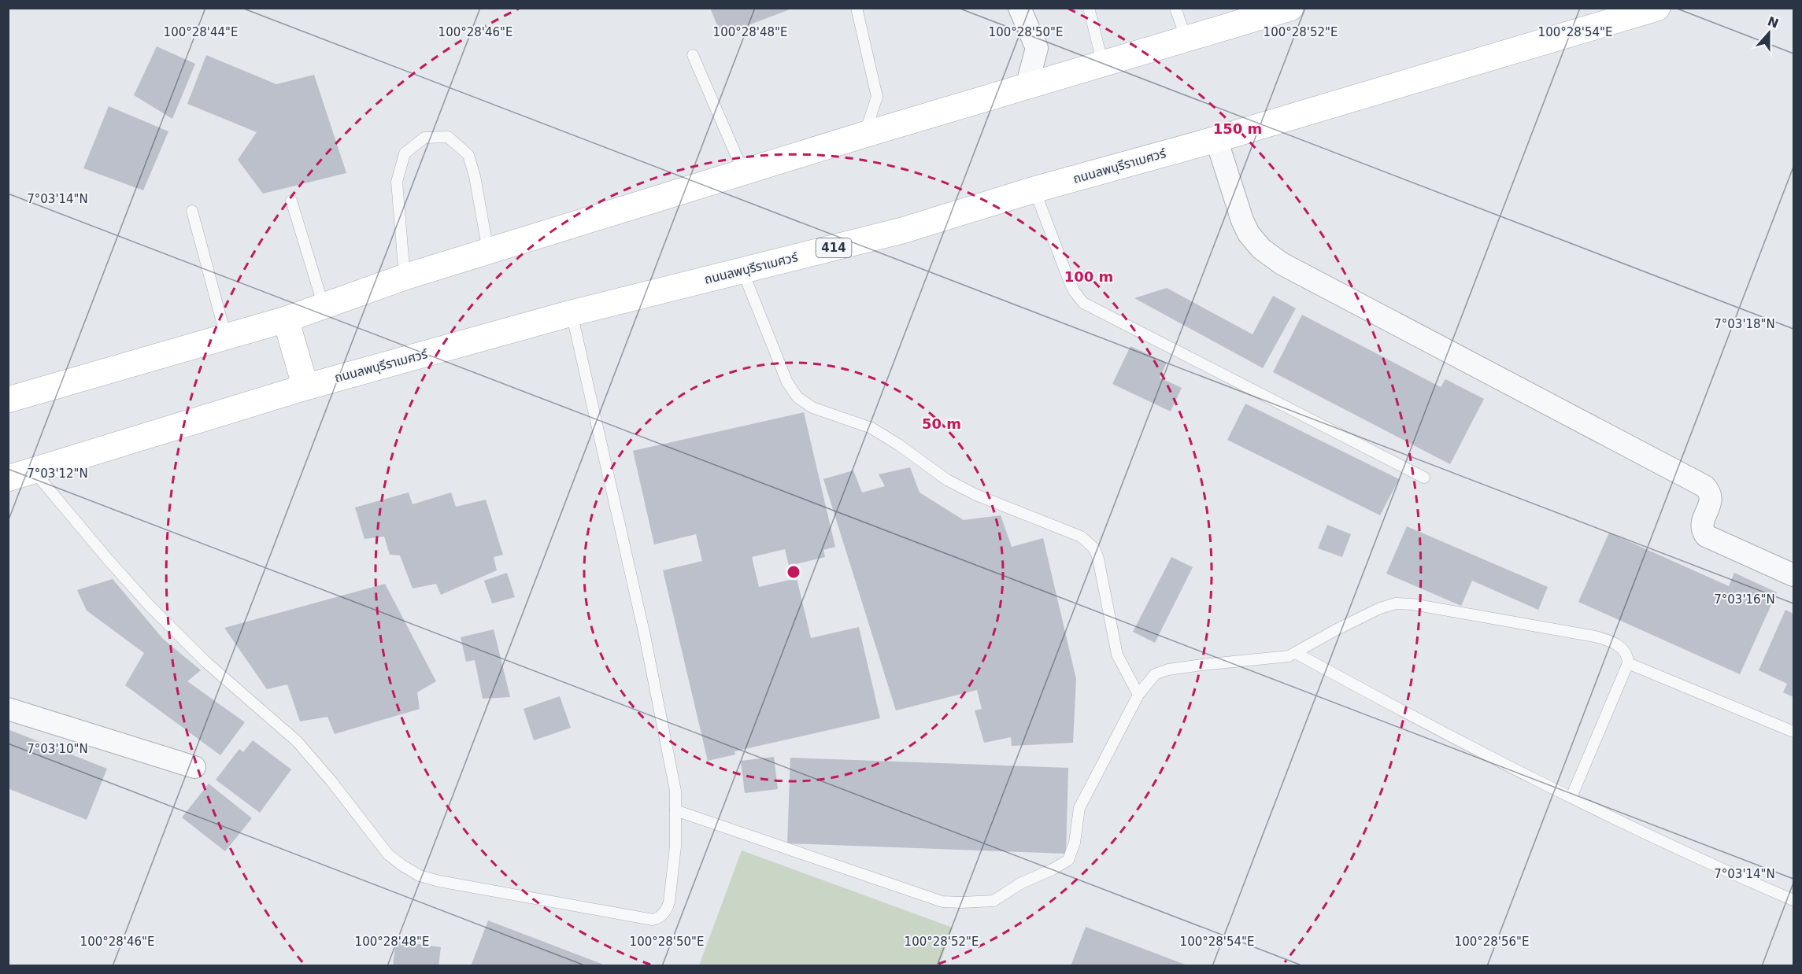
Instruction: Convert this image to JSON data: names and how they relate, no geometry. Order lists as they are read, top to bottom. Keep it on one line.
{"streets":{"main road":["ถนนลพบุรีราเมศวร์","414"]},"north":"top","coordinates":["100°28'44\"E","100°28'46\"E","100°28'48\"E","100°28'50\"E","100°28'52\"E","100°28'54\"E","7°03'14\"N","7°03'18\"N","7°03'12\"N","7°03'16\"N","7°03'10\"N","100°28'56\"E"],"rings":["150 m","100 m","50 m"]}
